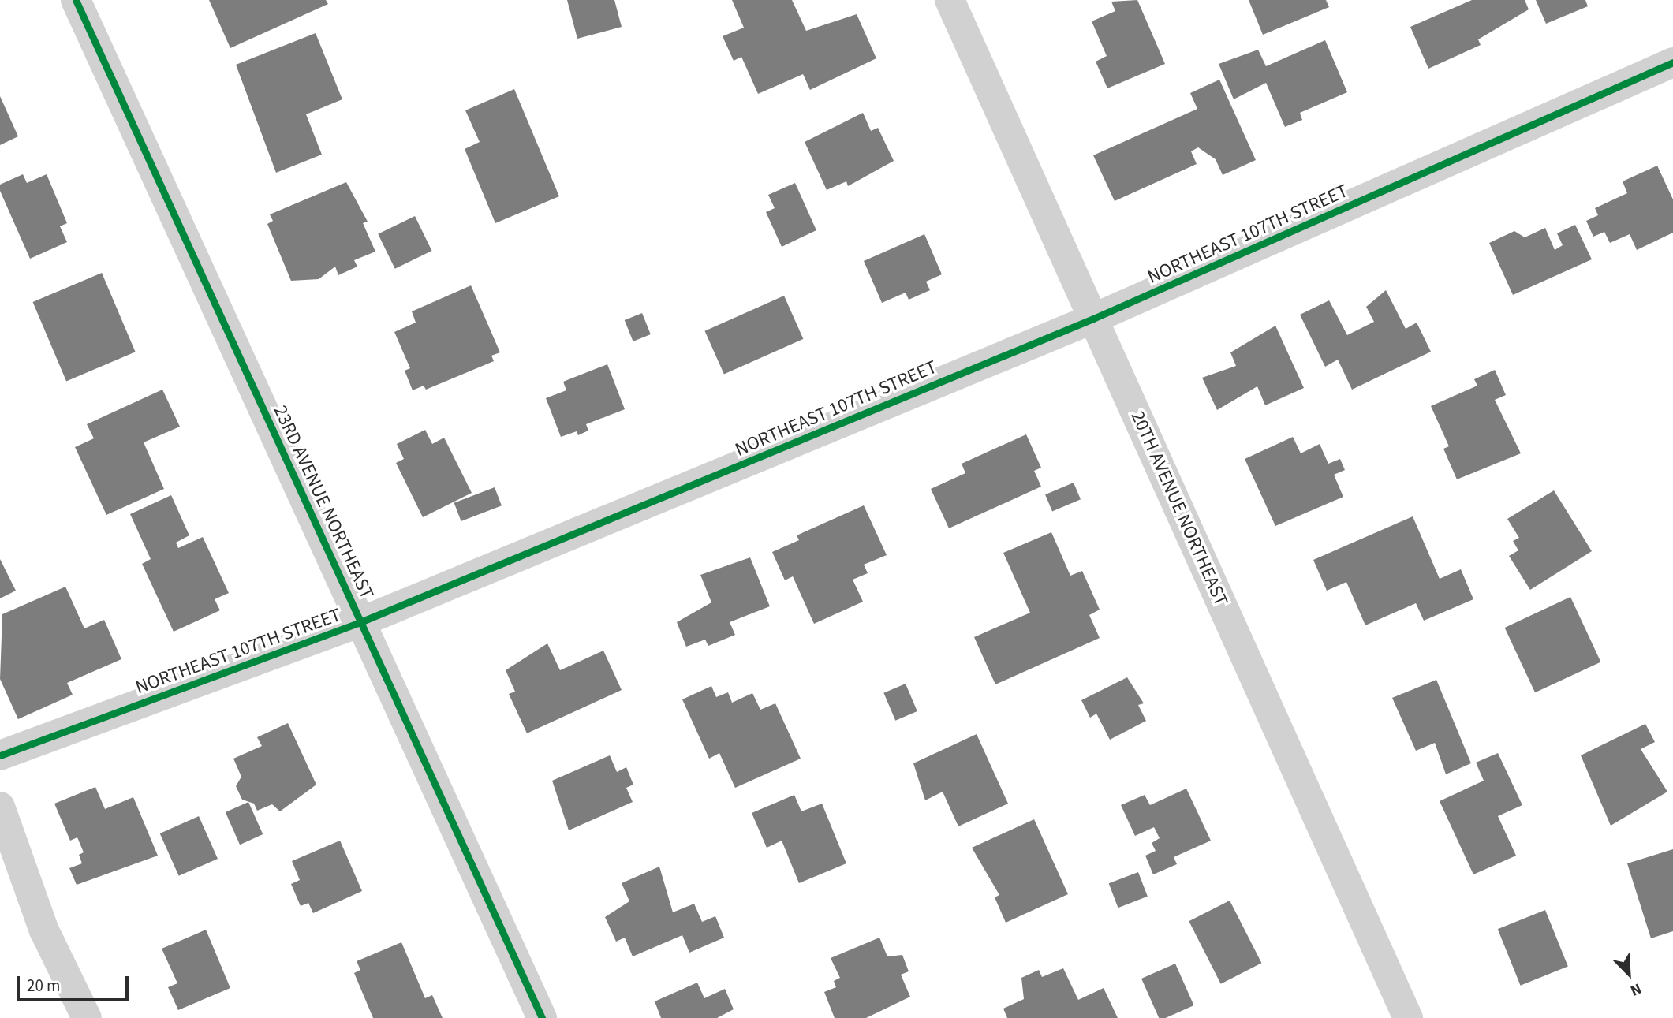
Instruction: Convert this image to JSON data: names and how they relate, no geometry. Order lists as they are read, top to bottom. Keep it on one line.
{"streets":{"street":["NORTHEAST 107TH STREET","23RD AVENUE NORTHEAST","20TH AVENUE NORTHEAST"]},"crossings":[["NORTHEAST 107TH STREET","23RD AVENUE NORTHEAST"],["NORTHEAST 107TH STREET","20TH AVENUE NORTHEAST"]],"scale_bar":"20 m","north":"bottom right"}
